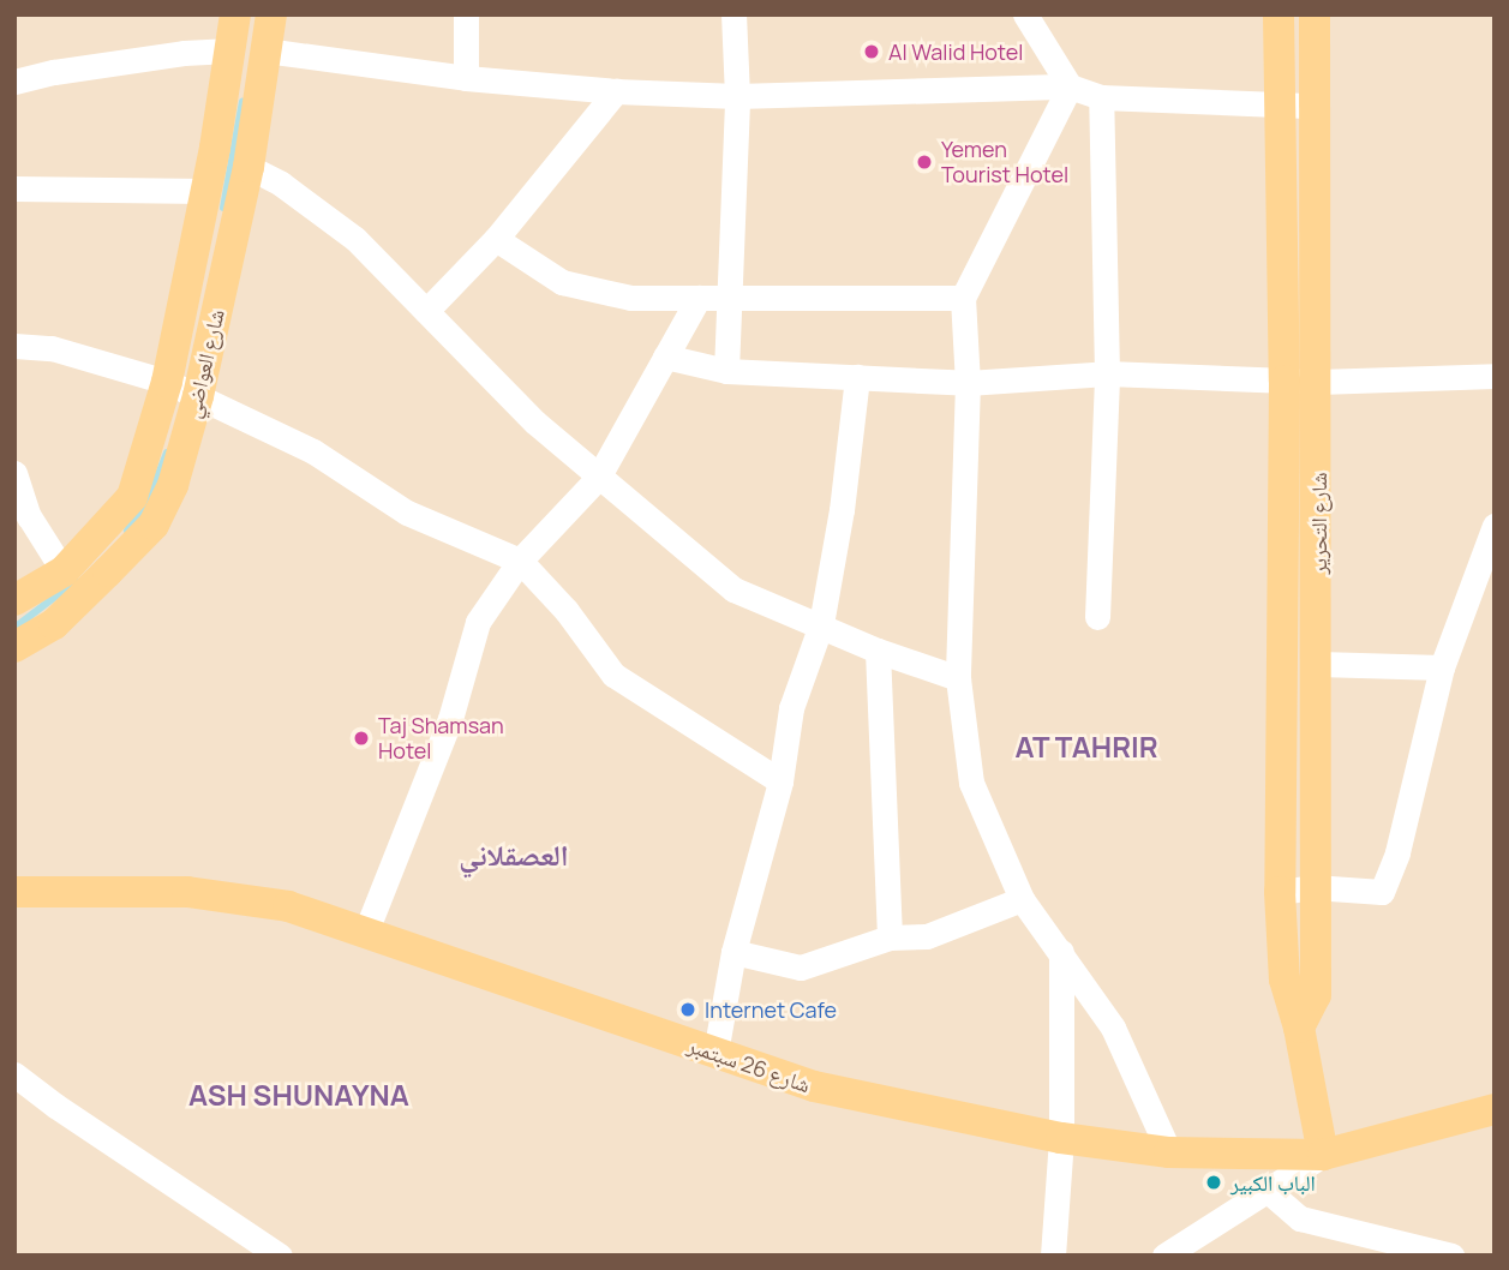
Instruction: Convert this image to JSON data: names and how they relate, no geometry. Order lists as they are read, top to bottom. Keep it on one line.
{"streets":{"main road":["شارع العواضي","شارع التحرير","شارع 26 سبتمبر"]},"crossings":[["شارع التحرير","شارع 26 سبتمبر"]],"districts":["AT TAHRIR","العصقلاني","ASH SHUNAYNA"],"places":["Al Walid Hotel","Yemen Tourist Hotel","Taj Shamsan Hotel","Internet Cafe","الباب الكبير"]}
